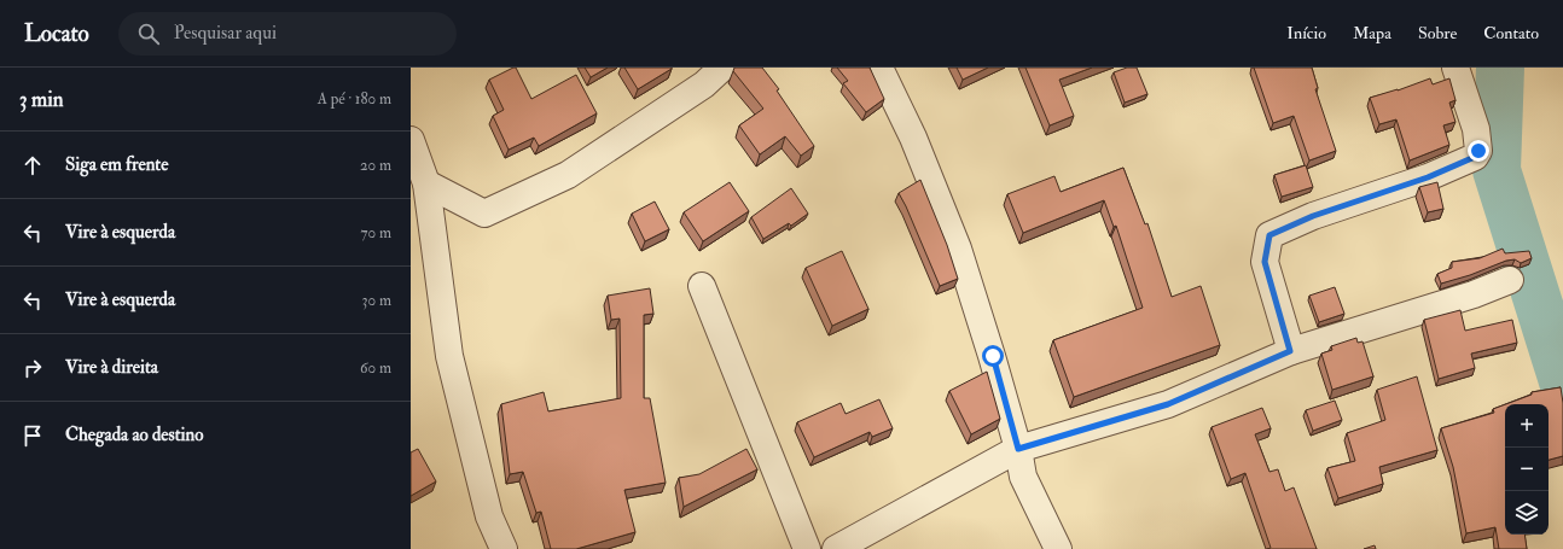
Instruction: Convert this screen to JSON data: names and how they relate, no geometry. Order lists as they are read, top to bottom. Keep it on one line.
{"page":{"header":"Locato","search":"Pesquisar aqui","nav":["Início","Mapa","Sobre","Contato"],"heading":["3 min","A pé · 180 m"],"list":[["Siga em frente","20 m"],["Vire à esquerda","70 m"],["Vire à esquerda","30 m"],["Vire à direita","60 m"],"Chegada ao destino"],"map_buttons":["+","−"]}}
